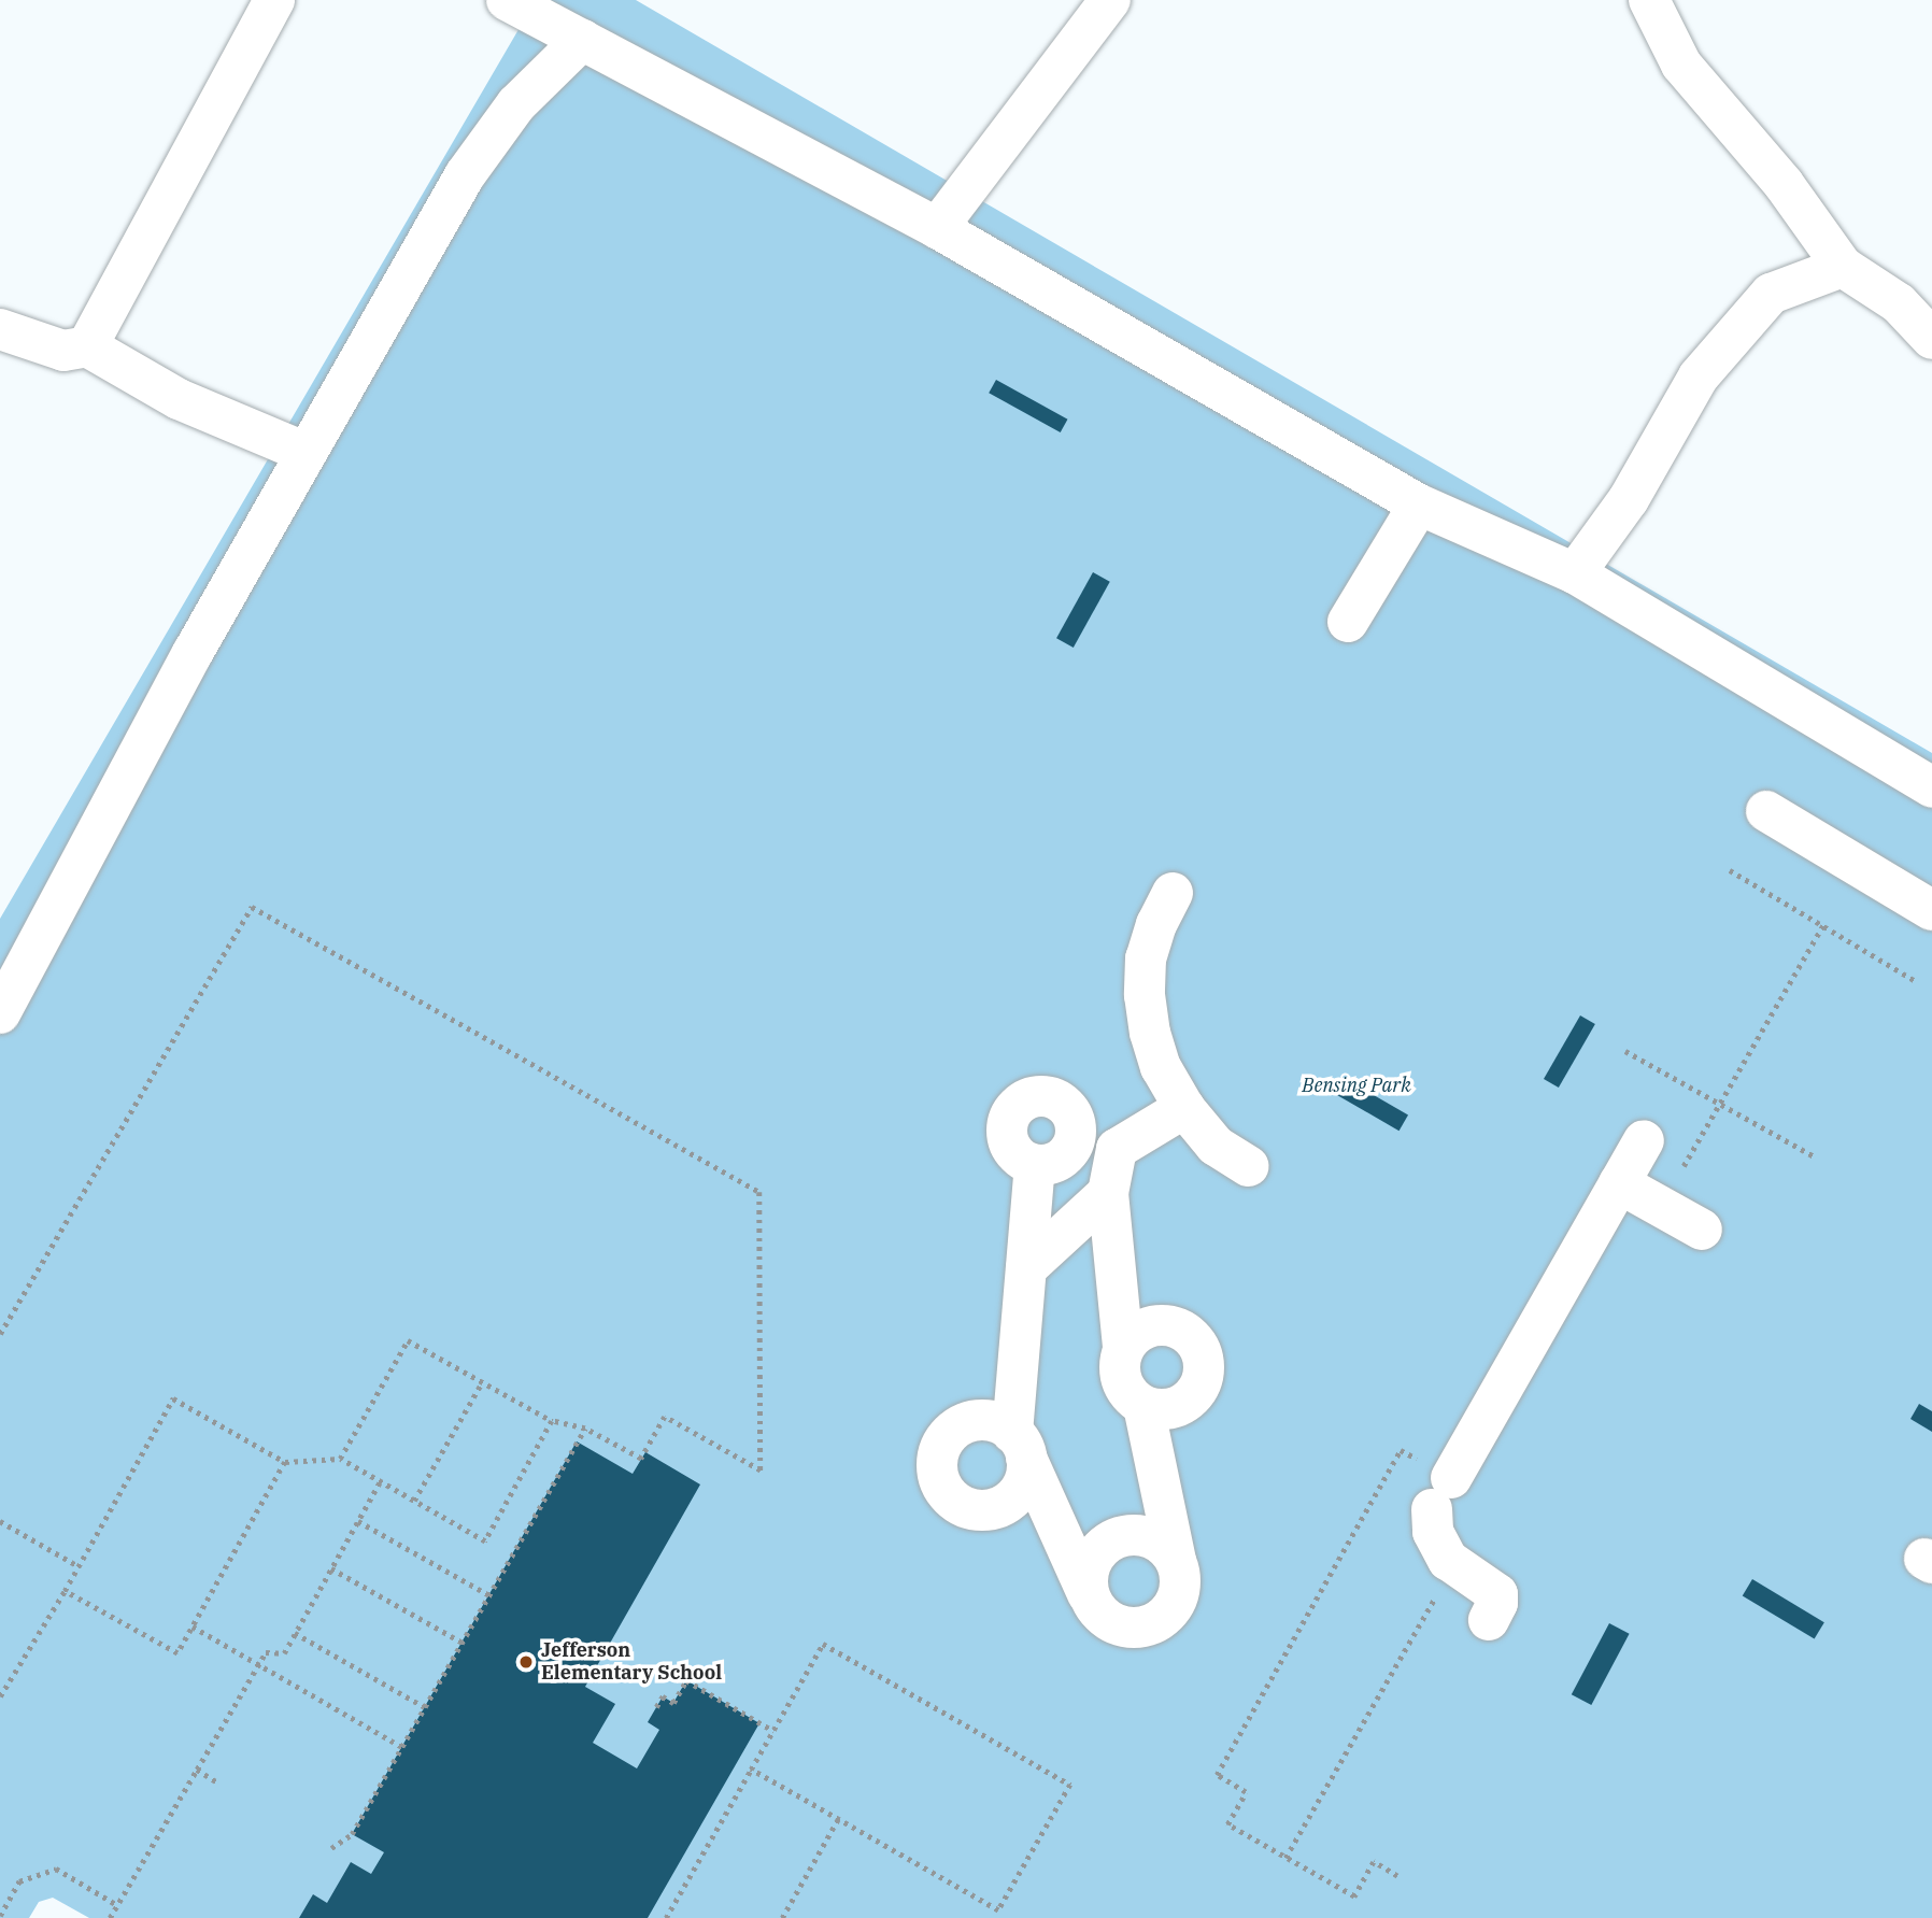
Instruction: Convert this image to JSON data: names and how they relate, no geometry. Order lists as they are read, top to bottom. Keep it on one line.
{"parks":["Bensing Park"],"places":["Jefferson Elementary School"]}
